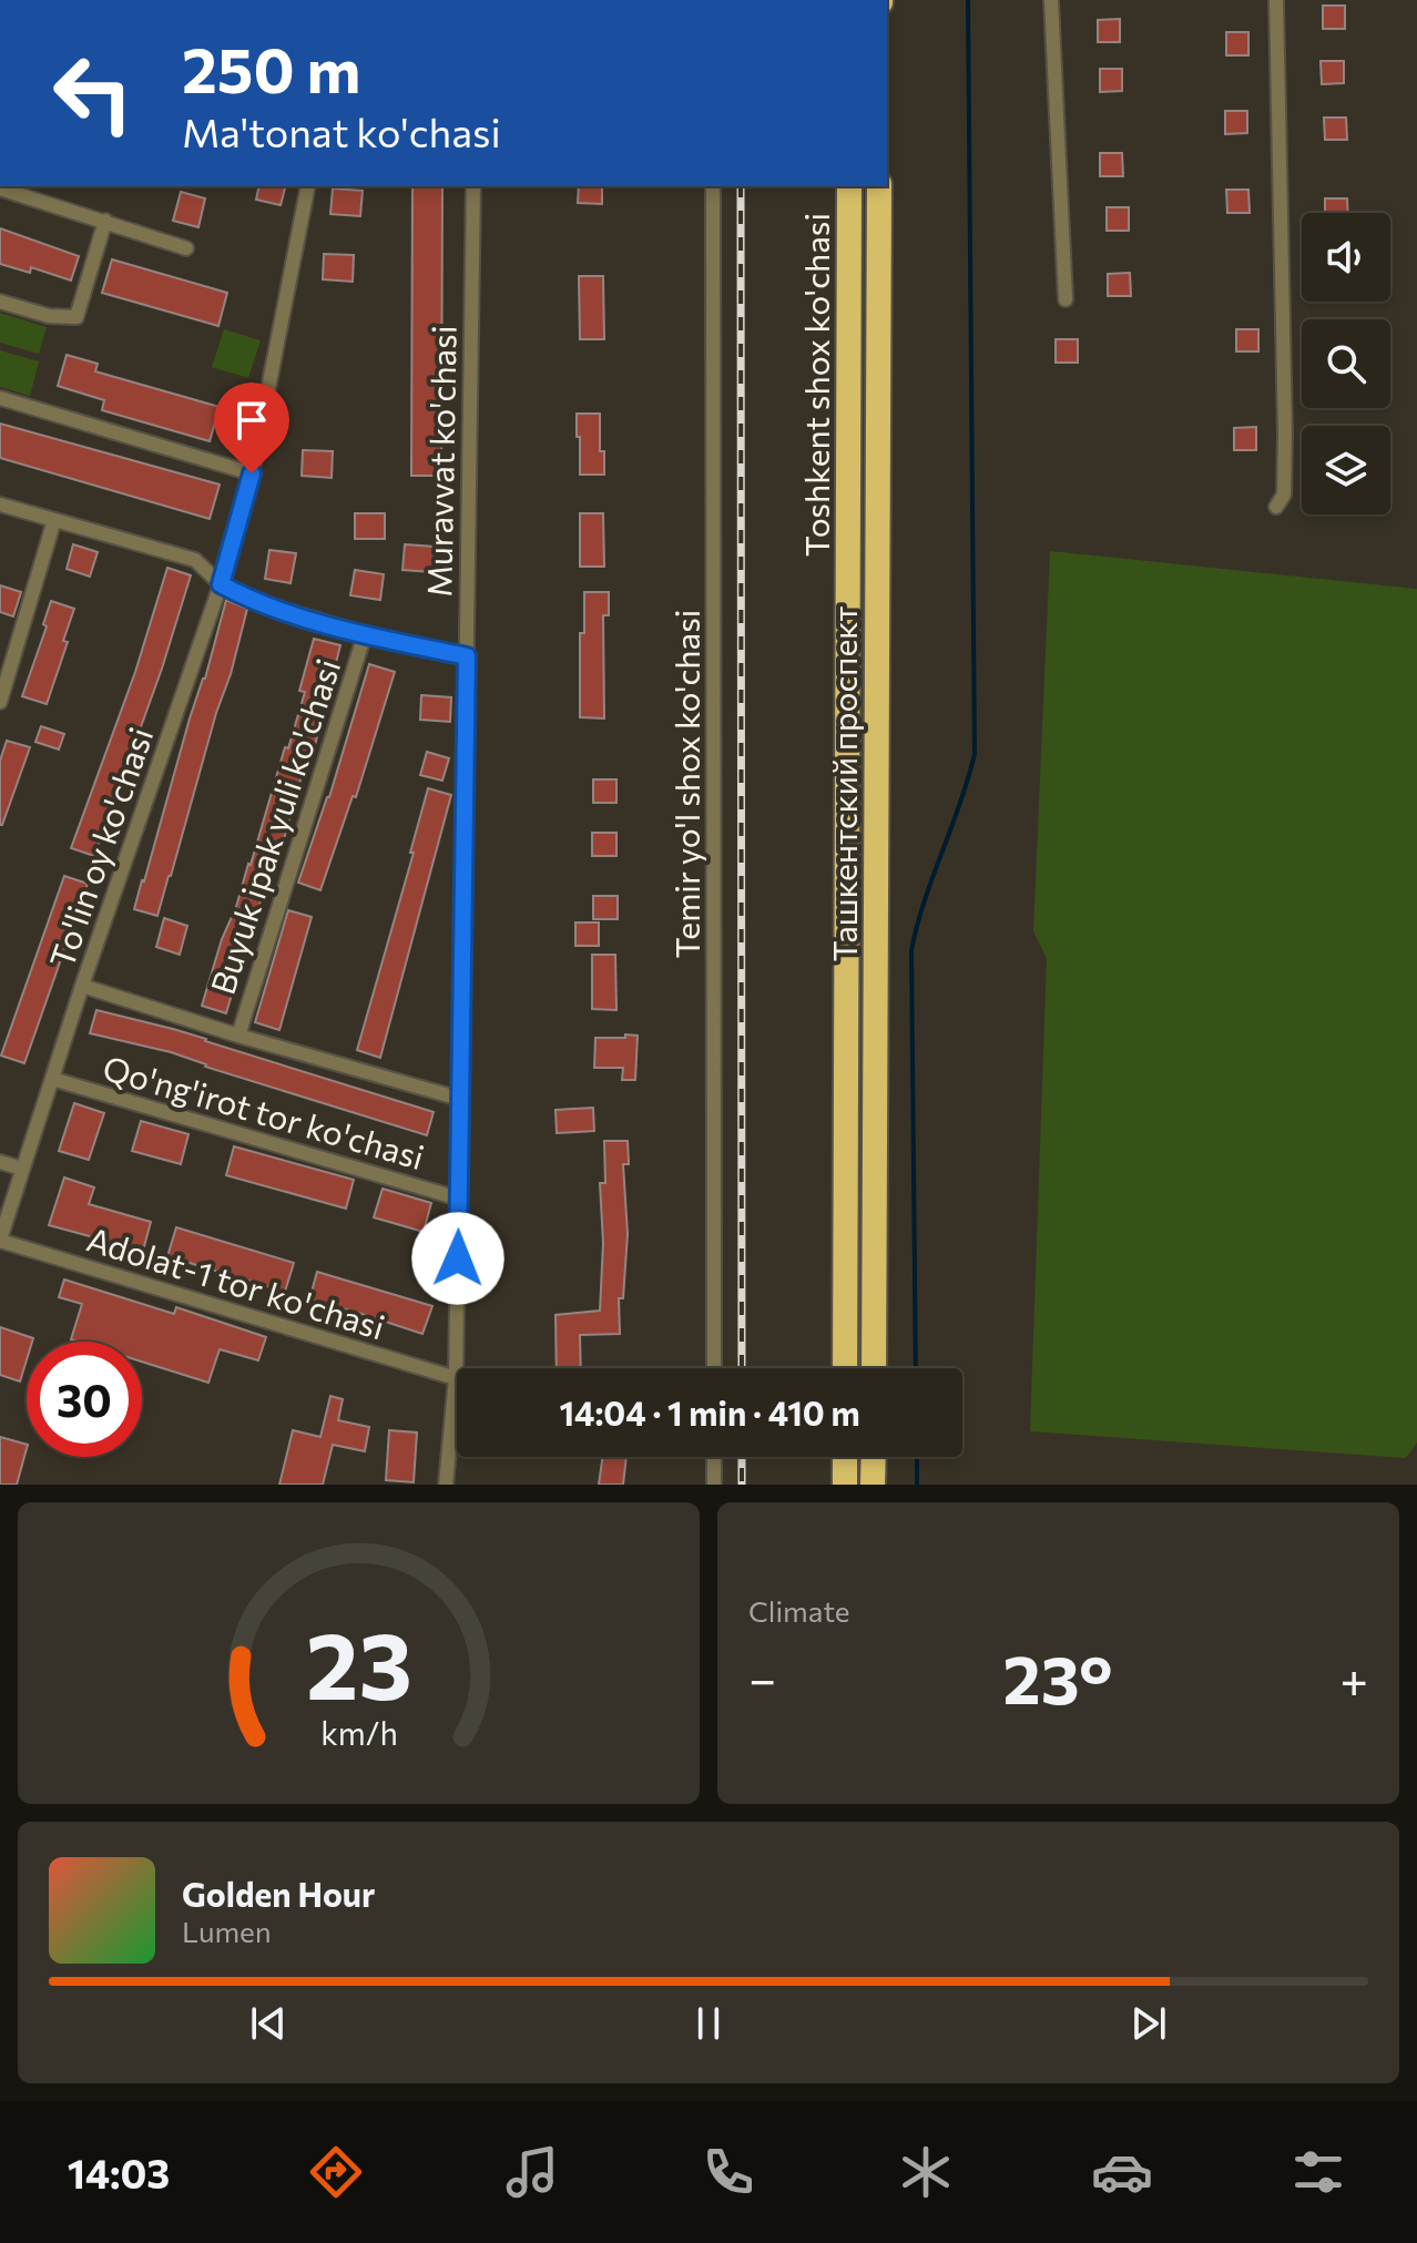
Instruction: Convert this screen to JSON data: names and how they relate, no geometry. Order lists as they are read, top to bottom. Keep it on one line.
{"streets":{"highway":["Toshkent shox ko'chasi","Ташкентский проспект"],"street":["Muravvat ko'chasi","Temir yo'l shox ko'chasi","Buyuk ipak yuli ko'chasi","To'lin oy ko'chasi","Qo'ng'irot tor ko'chasi","Adolat-1 tor ko'chasi"]},"crossings":[["Muravvat ko'chasi","Qo'ng'irot tor ko'chasi"],["Muravvat ko'chasi","Adolat-1 tor ko'chasi"],["To'lin oy ko'chasi","Qo'ng'irot tor ko'chasi"],["To'lin oy ko'chasi","Adolat-1 tor ko'chasi"]],"page":{"turn":["250 m","Ma'tonat ko'chasi"],"limit":"30","trip":"14:04 · 1 min · 410 m","tile":"Climate","heat":["−","23°","+"],"song":["Golden Hour","Lumen"],"tabs":"14:03","gauge":["23","km/h"]}}
